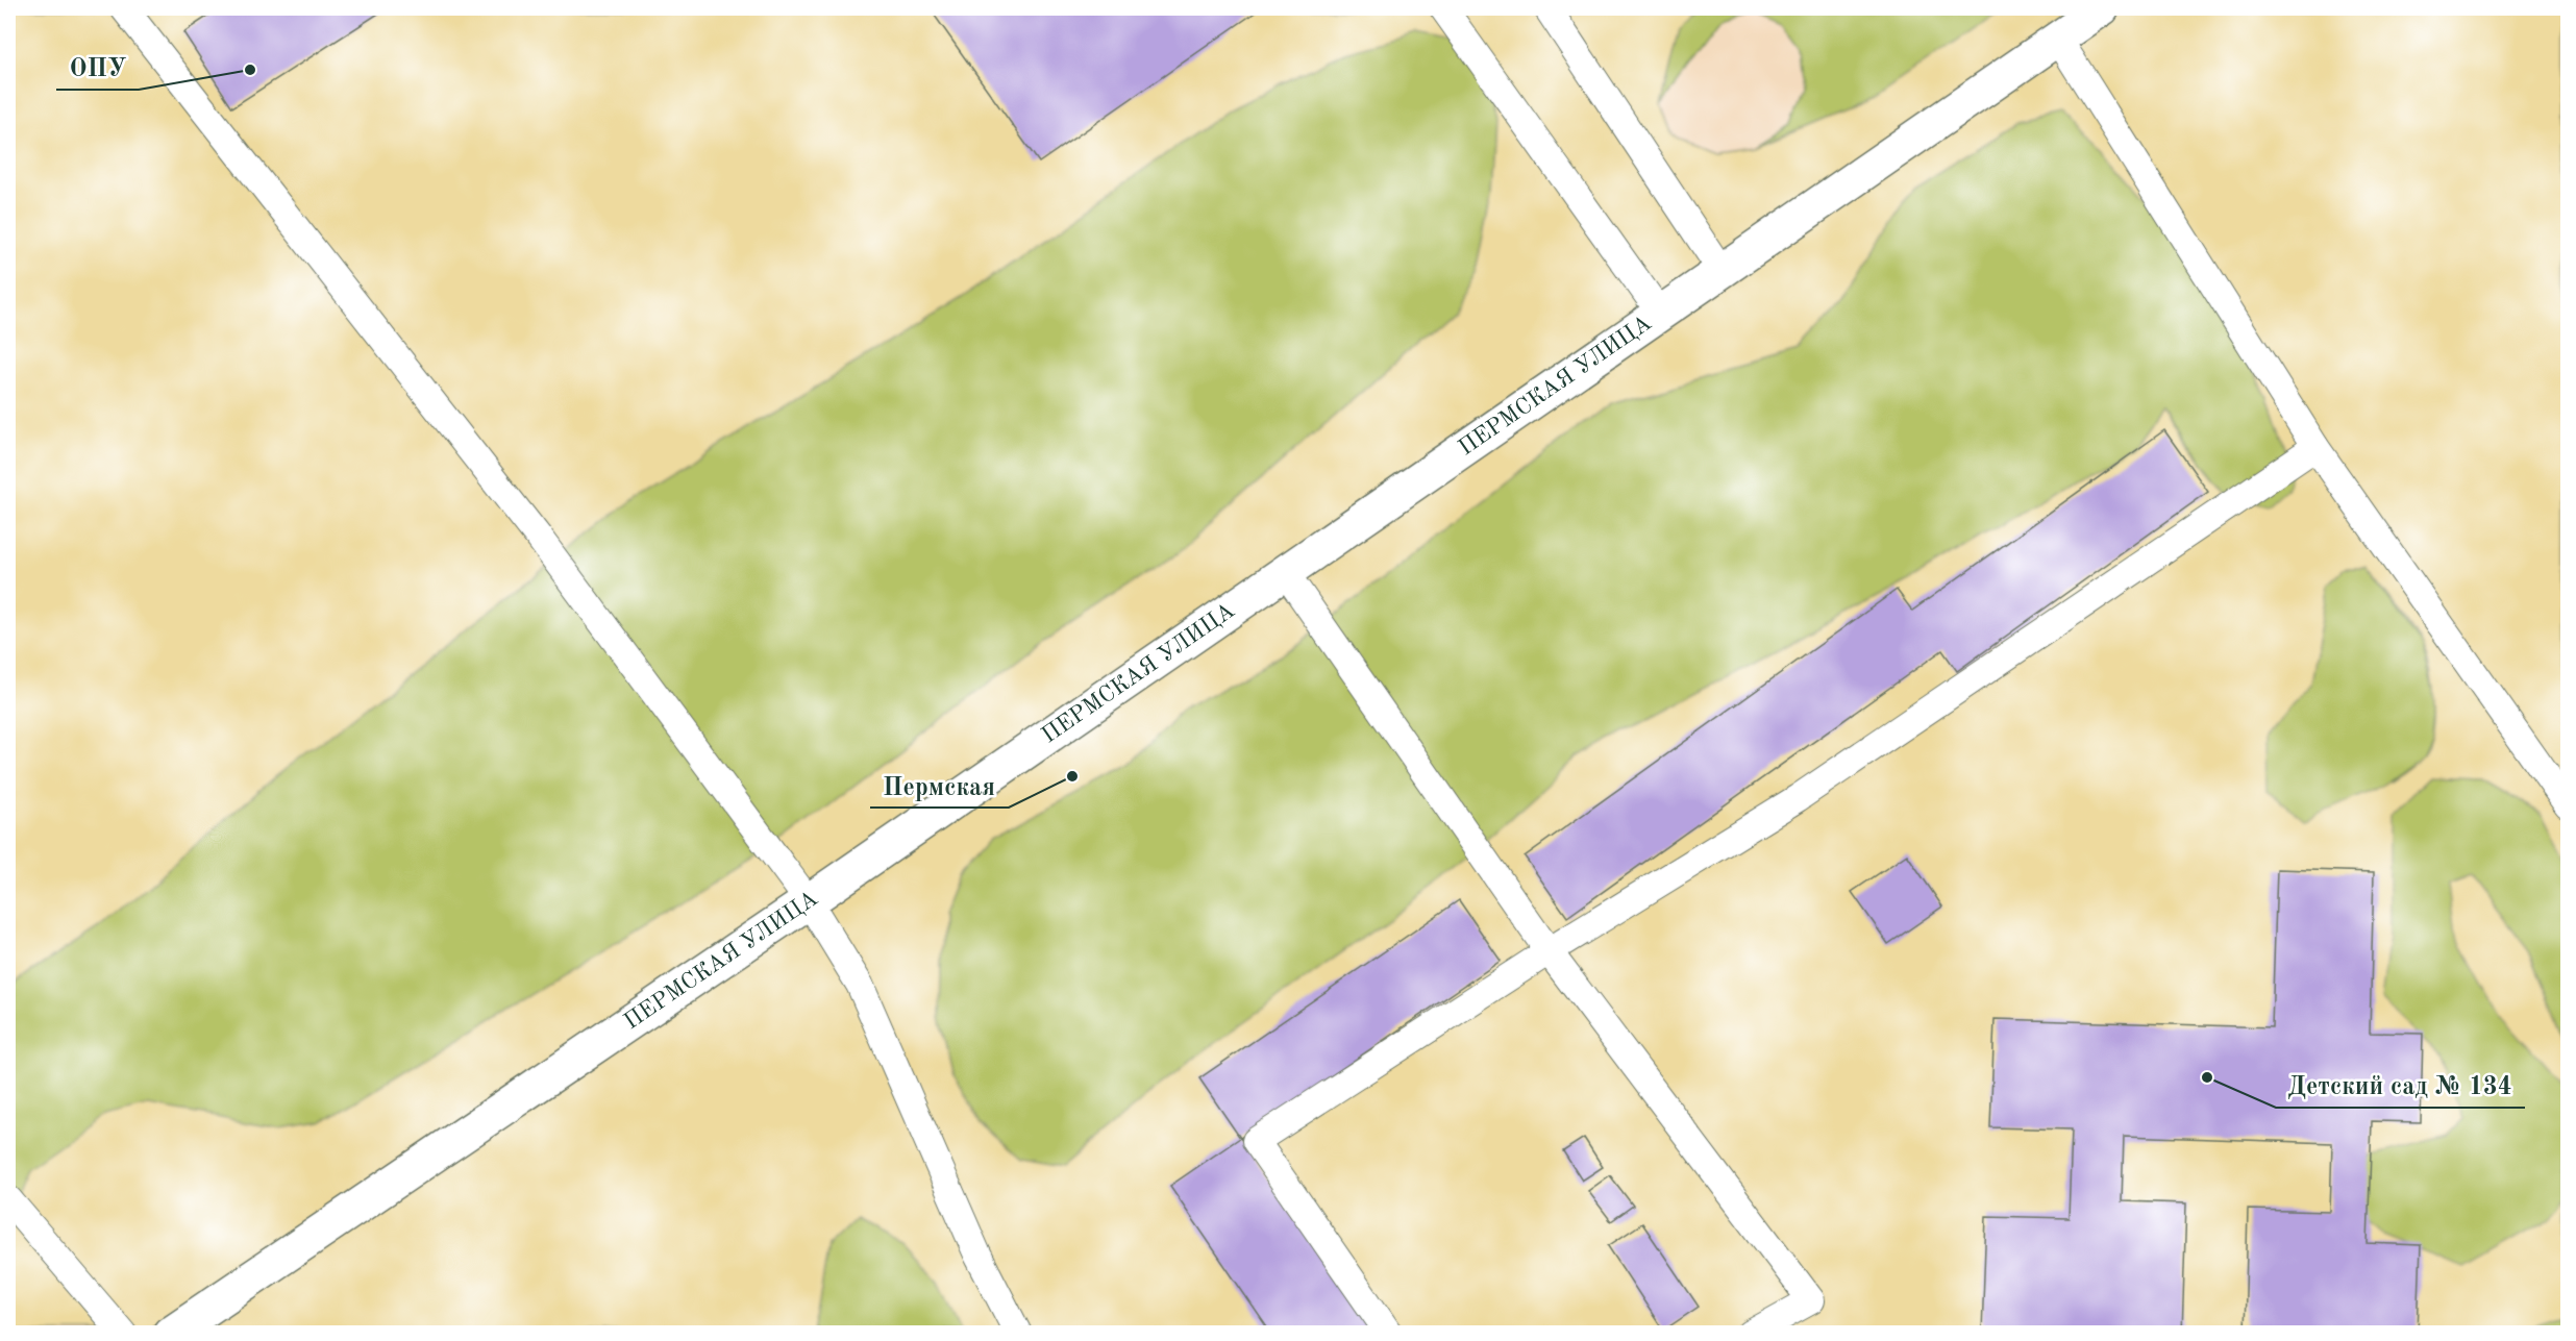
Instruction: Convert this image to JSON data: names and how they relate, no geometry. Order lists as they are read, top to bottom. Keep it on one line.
{"streets":{"street":["ПЕРМСКАЯ УЛИЦА"]},"places":["ОПУ","Пермская","Детский сад № 134"]}
